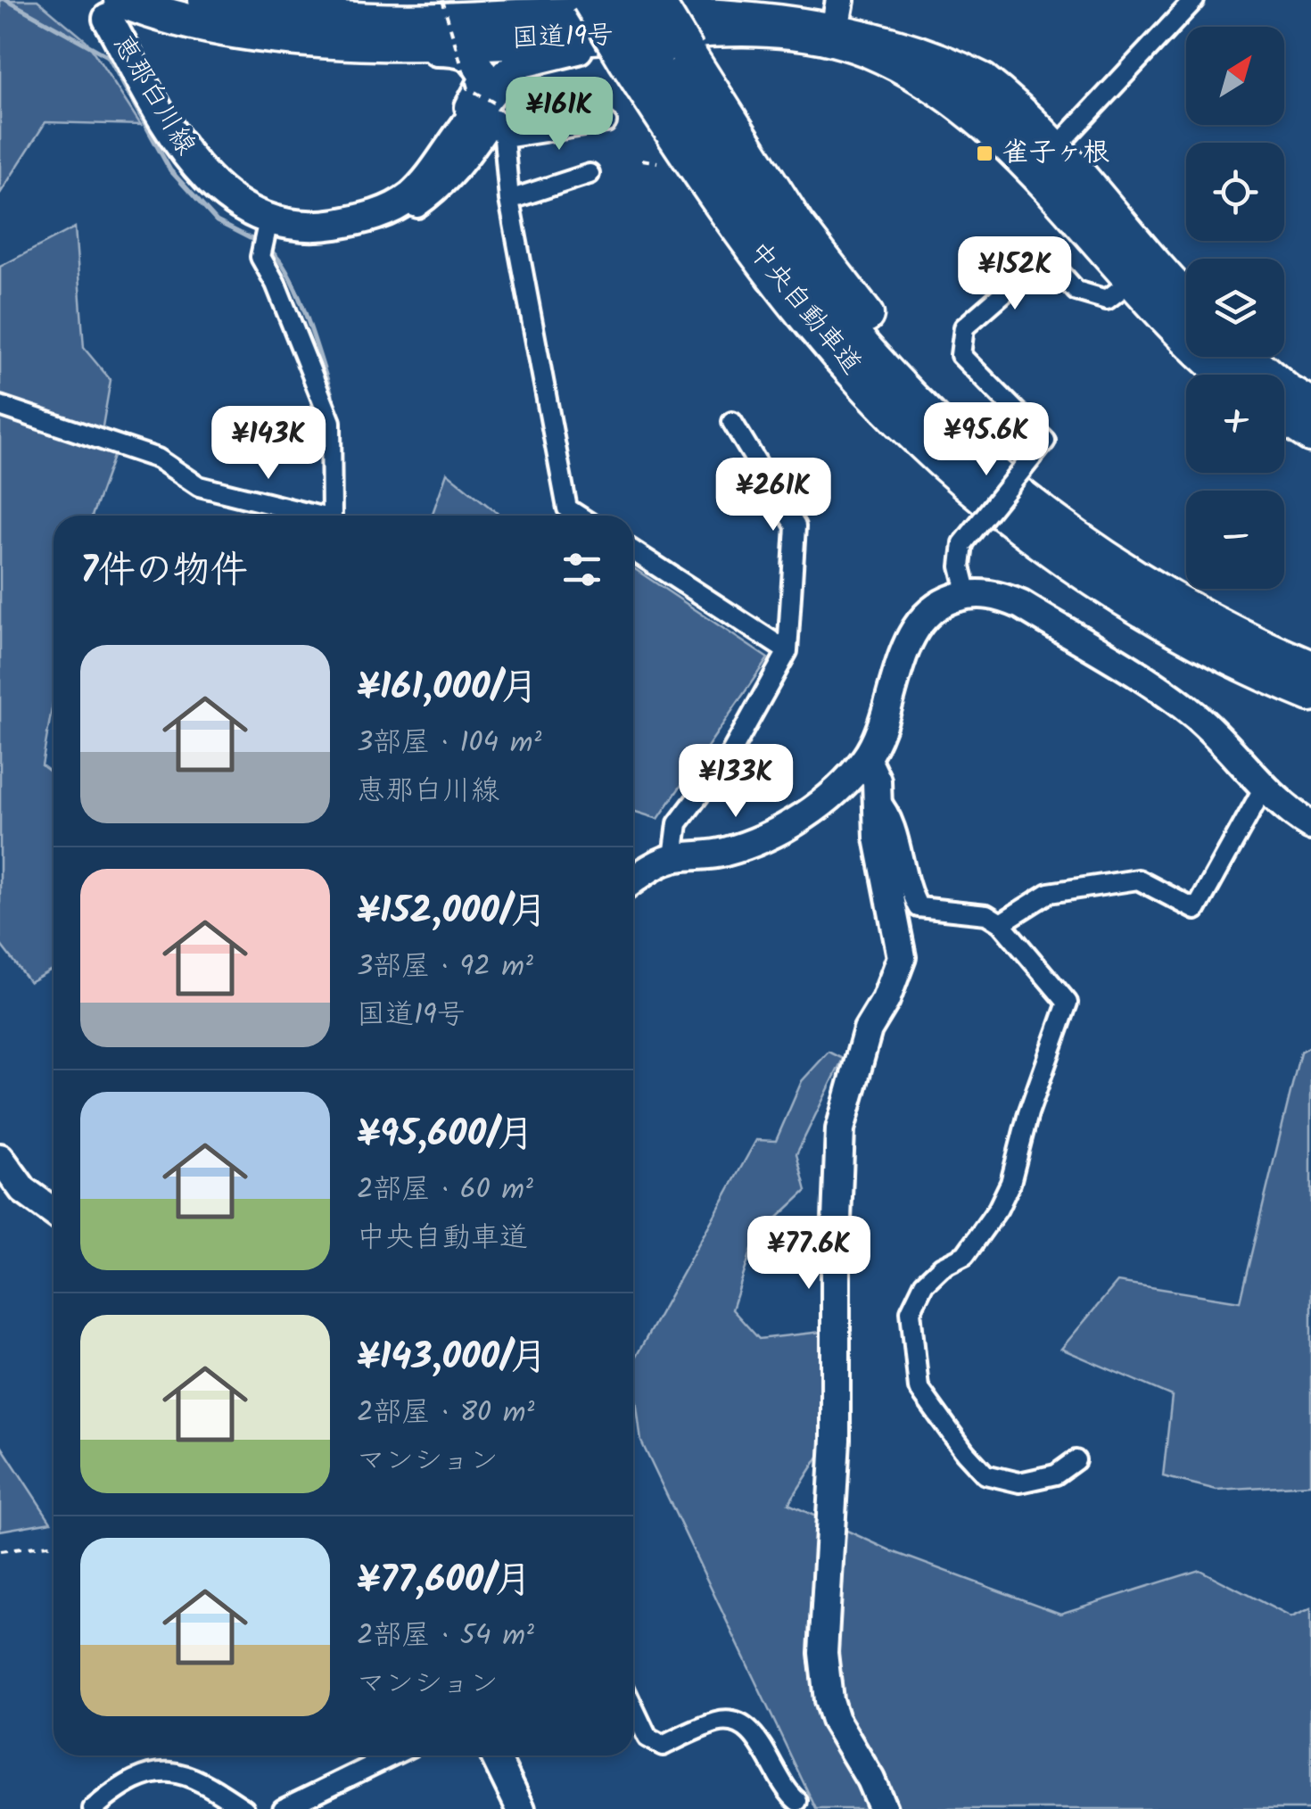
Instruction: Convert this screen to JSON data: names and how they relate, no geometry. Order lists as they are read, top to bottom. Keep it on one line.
{"streets":{"highway":["国道19号","中央自動車道"],"main road":["恵那白川線"]},"crossings":[["国道19号","恵那白川線"],["国道19号","中央自動車道"]],"places":{"transit":["雀子ヶ根"]},"north":"top right","page":{"map_buttons":["+","−"],"price":["¥161K","¥152K","¥95.6K","¥143K","¥261K","¥133K","¥77.6K"],"heading":"7件の物件","list":[{"name":"¥161,000/月","note":"3部屋 · 104 m² · 恵那白川線"},{"name":"¥152,000/月","note":"3部屋 · 92 m² · 国道19号"},{"name":"¥95,600/月","note":"2部屋 · 60 m² · 中央自動車道"},{"name":"¥143,000/月","note":"2部屋 · 80 m² · マンション"},{"name":"¥77,600/月","note":"2部屋 · 54 m² · マンション"}]}}
